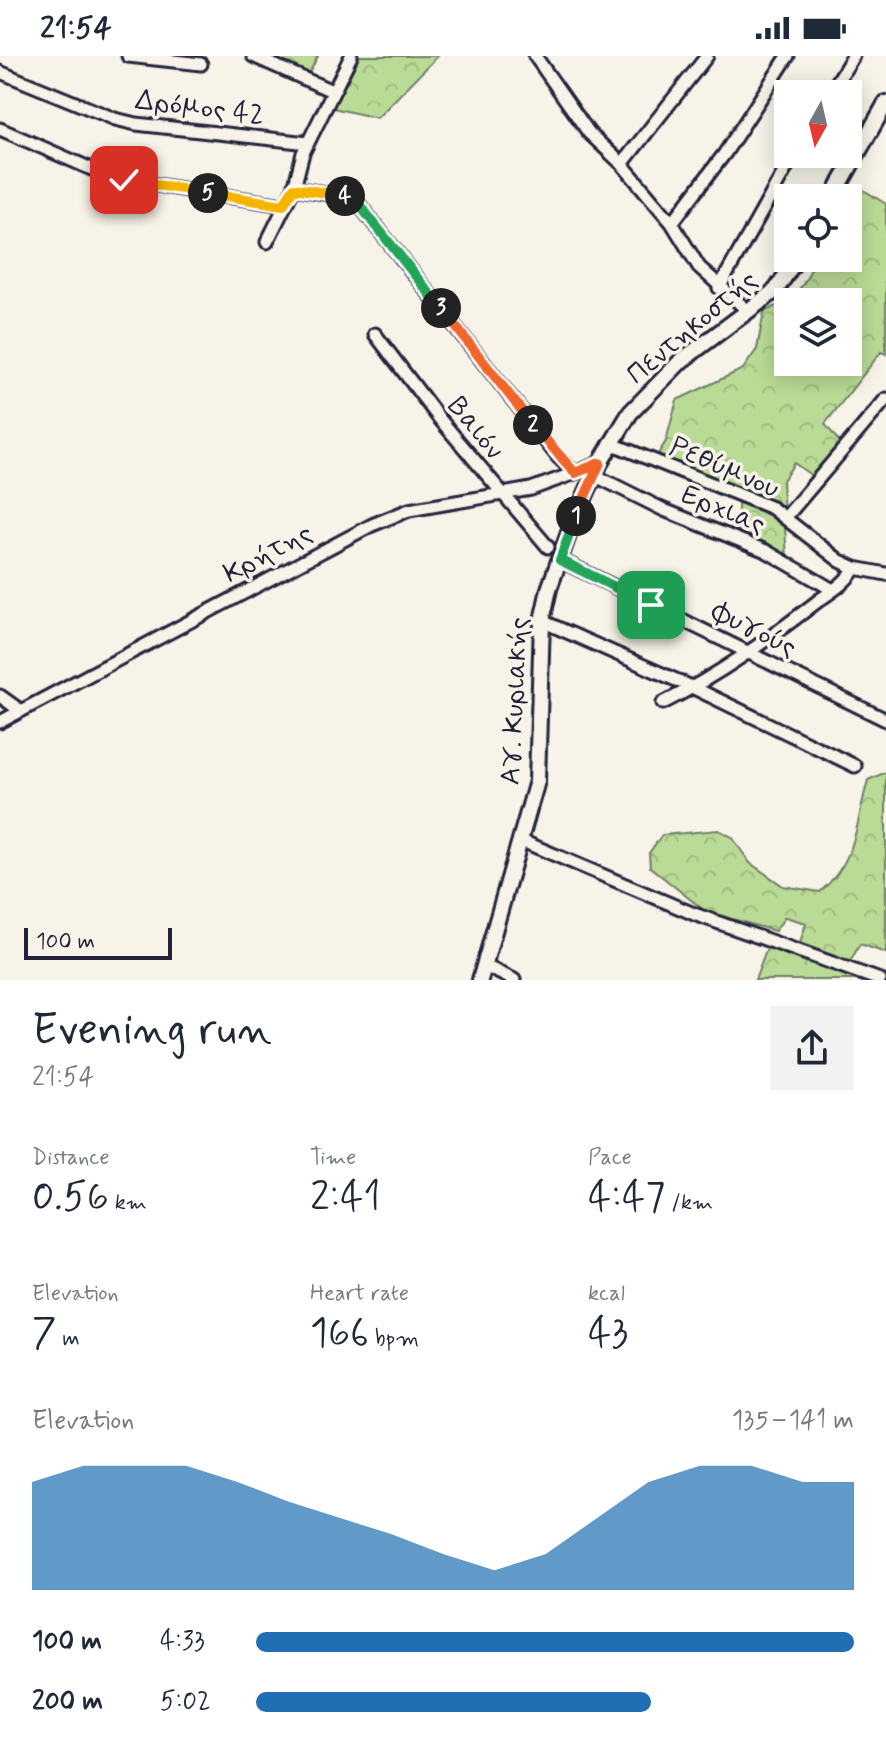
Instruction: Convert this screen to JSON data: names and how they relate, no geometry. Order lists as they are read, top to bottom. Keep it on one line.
{"streets":{"street":["Δρόμος 42","Πεντηκοστής","Βαιόν","Ρεθύμνου","Ερχιας","Κρήτης","Φυγούς","Αγ. Κυριακής"]},"crossings":[["Πεντηκοστής","Ρεθύμνου"],["Πεντηκοστής","Ερχιας"],["Πεντηκοστής","Κρήτης"],["Πεντηκοστής","Αγ. Κυριακής"],["Βαιόν","Κρήτης"],["Ερχιας","Κρήτης"],["Ερχιας","Αγ. Κυριακής"],["Κρήτης","Αγ. Κυριακής"],["Φυγούς","Αγ. Κυριακής"]],"scale_bar":"100 m","north":"bottom","page":{"status":"21:54","pins":["5","4","3","2","1"],"scale":"100 m","heading":["Evening run","21:54"],"stats":[["Distance","0.56 km"],["Time","2:41"],["Pace","4:47 /km"],["Elevation","7 m"],["Heart rate","166 bpm"],["kcal","43"]],"chart":["Elevation","135–141 m"],"list":[{"name":"100 m","note":"4:33"},{"name":"200 m","note":"5:02"}]}}
